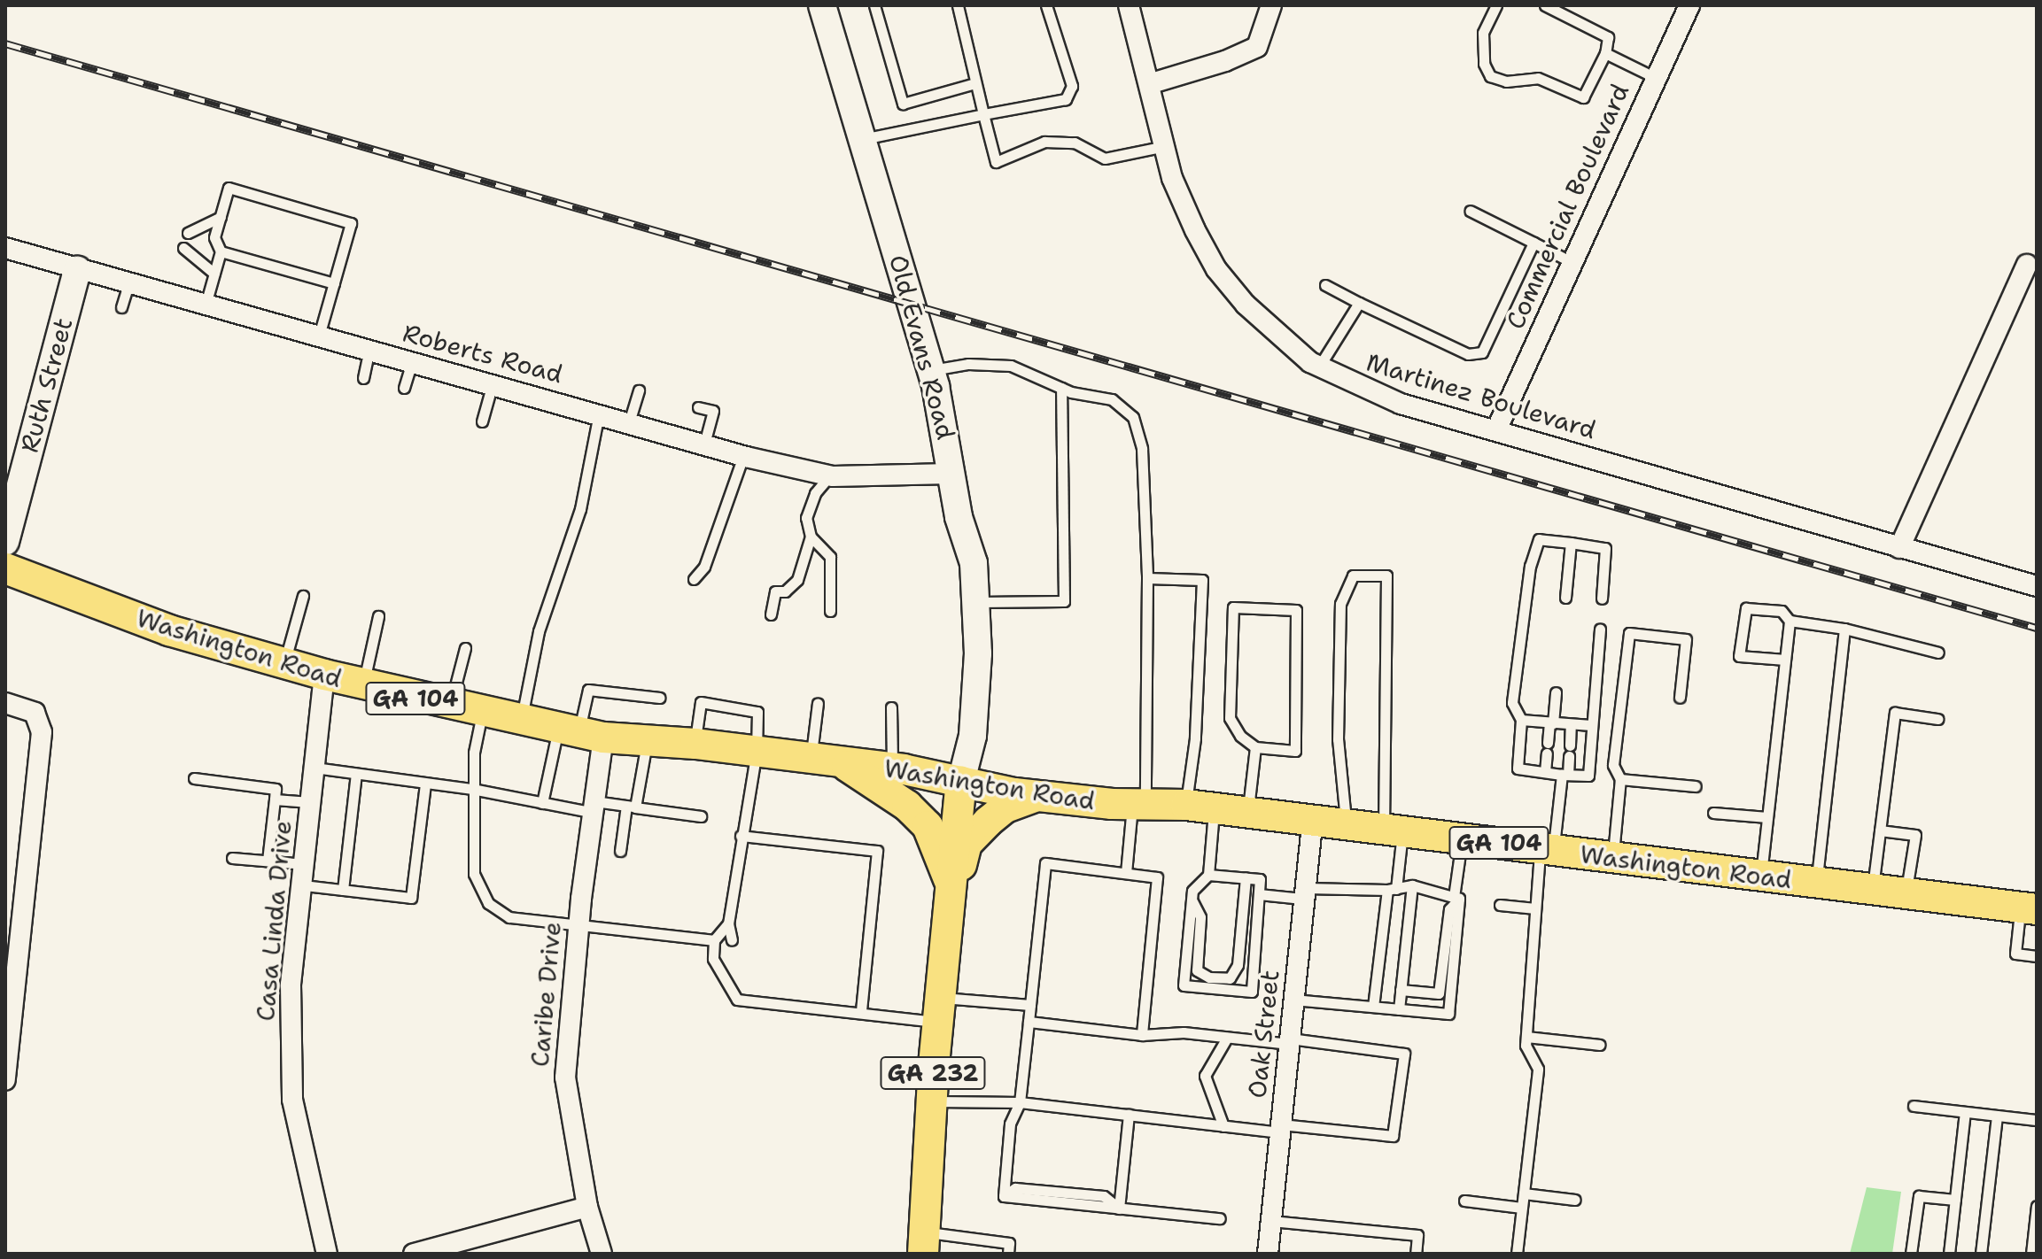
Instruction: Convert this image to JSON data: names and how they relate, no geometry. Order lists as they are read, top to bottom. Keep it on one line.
{"streets":{"main road":["Washington Road","GA 104","GA 232"],"street":["Commercial Boulevard","Old Evans Road","Roberts Road","Ruth Street","Martinez Boulevard","Casa Linda Drive","Caribe Drive","Oak Street"]},"crossings":[["Commercial Boulevard","Martinez Boulevard"],["Old Evans Road","Roberts Road"],["Old Evans Road","Washington Road"],["Old Evans Road","GA 232"],["Roberts Road","Ruth Street"],["Washington Road","Casa Linda Drive"],["Washington Road","Caribe Drive"],["Washington Road","Oak Street"],["Washington Road","GA 232"]]}
